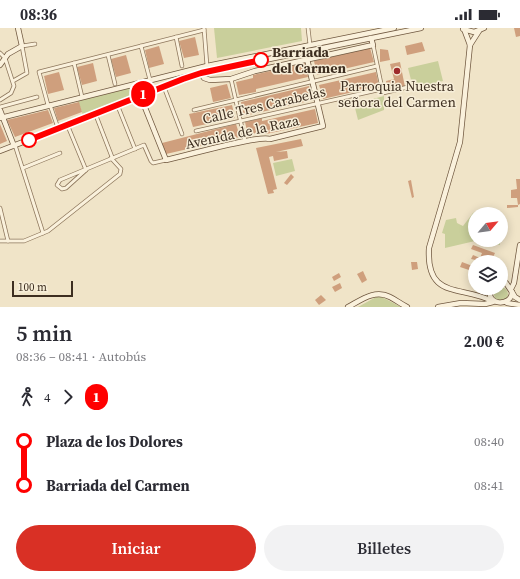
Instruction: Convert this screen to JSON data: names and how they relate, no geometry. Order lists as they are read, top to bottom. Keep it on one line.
{"streets":{"main road":["Avenida de la Raza"],"street":["Calle Tres Carabelas"]},"crossings":[["Calle Tres Carabelas","Avenida de la Raza"]],"places":["Barriada del Carmen","Parroquia Nuestra señora del Carmen"],"lines":["bus line 1"],"scale_bar":"100 m","north":"top right","page":{"status":"08:36","on_map":"1","scale":"100 m","heading":["5 min","08:36 – 08:41 · Autobús","2.00 €"],"legs":["4","1"],"list":[{"name":"Plaza de los Dolores","value":"08:40"},{"name":"Barriada del Carmen","value":"08:41"}],"buttons":["Iniciar","Billetes"]}}
